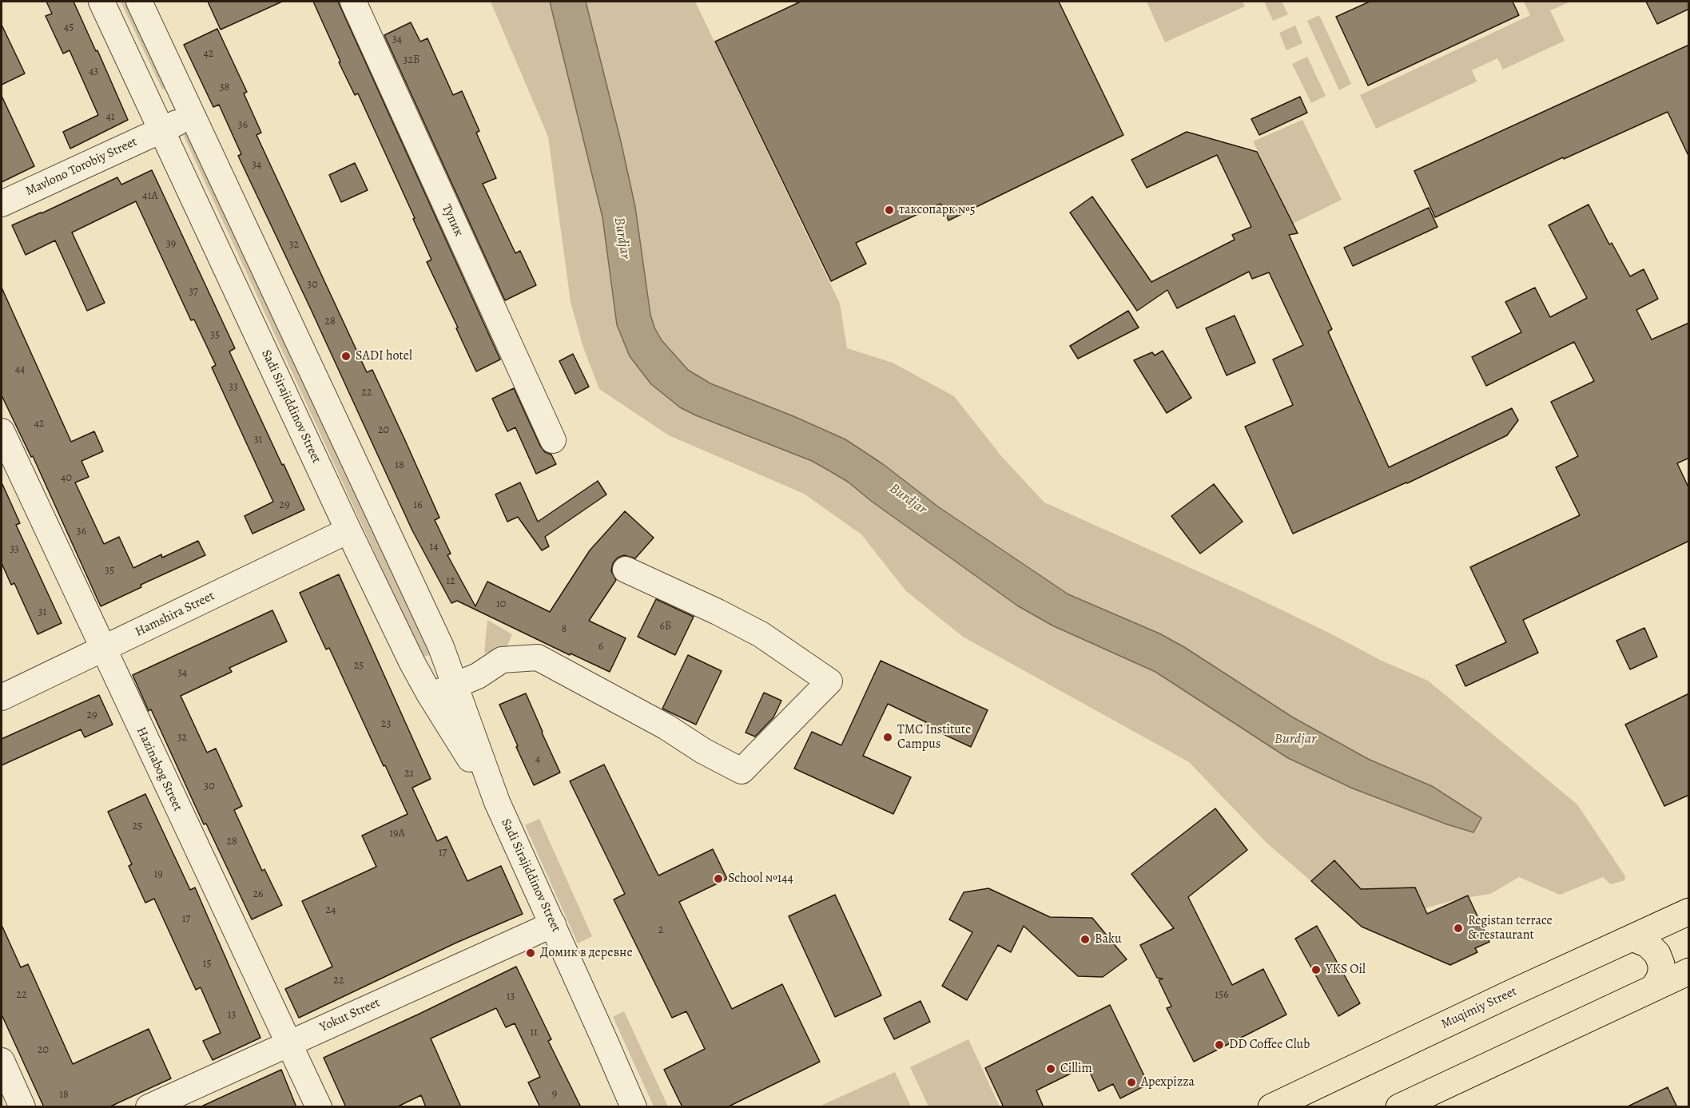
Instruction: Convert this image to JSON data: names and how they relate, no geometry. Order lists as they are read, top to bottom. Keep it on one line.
{"streets":{"main road":["Muqimiy Street"],"street":["Mavlono Torobiy Street","Тупик","Sadi Sirajiddinov Street","Hamshira Street","Hazinabog Street","Yokut Street"]},"crossings":[["Mavlono Torobiy Street","Sadi Sirajiddinov Street"],["Sadi Sirajiddinov Street","Hamshira Street"],["Sadi Sirajiddinov Street","Yokut Street"],["Hamshira Street","Hazinabog Street"],["Hazinabog Street","Yokut Street"]],"water":["Burdjar"],"places":["таксопарк №5","SADI hotel","TMC Institute Campus","School №144","Registan terrace & restaurant","Baku","Домик в деревне","YKS Oil","DD Coffee Club","Cillim","Apexpizza"],"house_numbers":["45","34","42","32Б","43","38","41","36","34","41A","39","32","30","37","28","35","44","33","22","42","20","31","18","40","29","16","36","14","33","35","12","10","31","6Б","8","6","25","34","29","23","32","4","21","30","25","19A","28","17","19","26","24","17","2","15","22","22","156","13","13","11","20","9","18"]}
